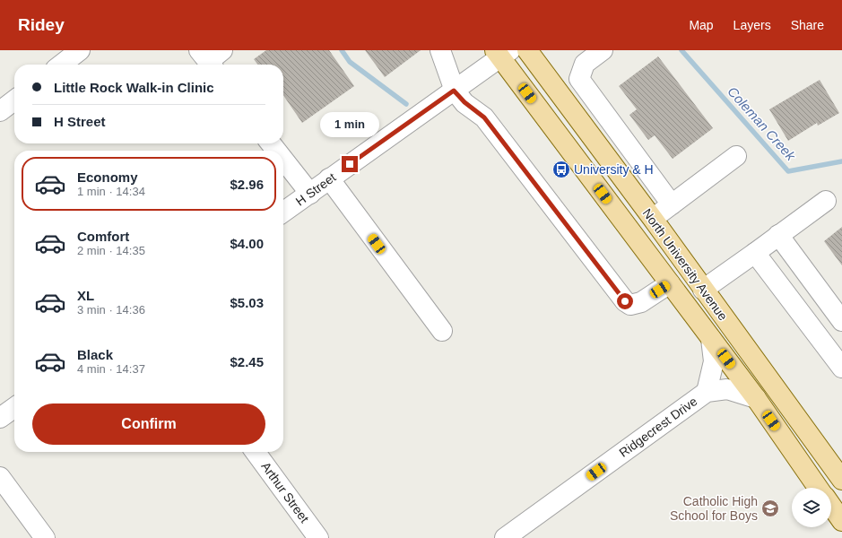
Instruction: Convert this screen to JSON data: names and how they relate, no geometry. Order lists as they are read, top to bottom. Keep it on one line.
{"streets":{"main road":["North University Avenue"],"street":["H Street","Ridgecrest Drive","Arthur Street"]},"crossings":[["H Street","North University Avenue"],["North University Avenue","Ridgecrest Drive"]],"water":["Coleman Creek"],"places":{"bus stop":["University & H"],"school or university":["Catholic High School for Boys"]},"page":{"header":"Ridey","nav":["Map","Layers","Share"],"banner":["Little Rock Walk-in Clinic","H Street"],"bubble":"1 min","list":[{"name":"Economy","note":"1 min · 14:34","value":"$2.96"},{"name":"Comfort","note":"2 min · 14:35","value":"$4.00"},{"name":"XL","note":"3 min · 14:36","value":"$5.03"},{"name":"Black","note":"4 min · 14:37","value":"$2.45"}],"buttons":"Confirm"}}
